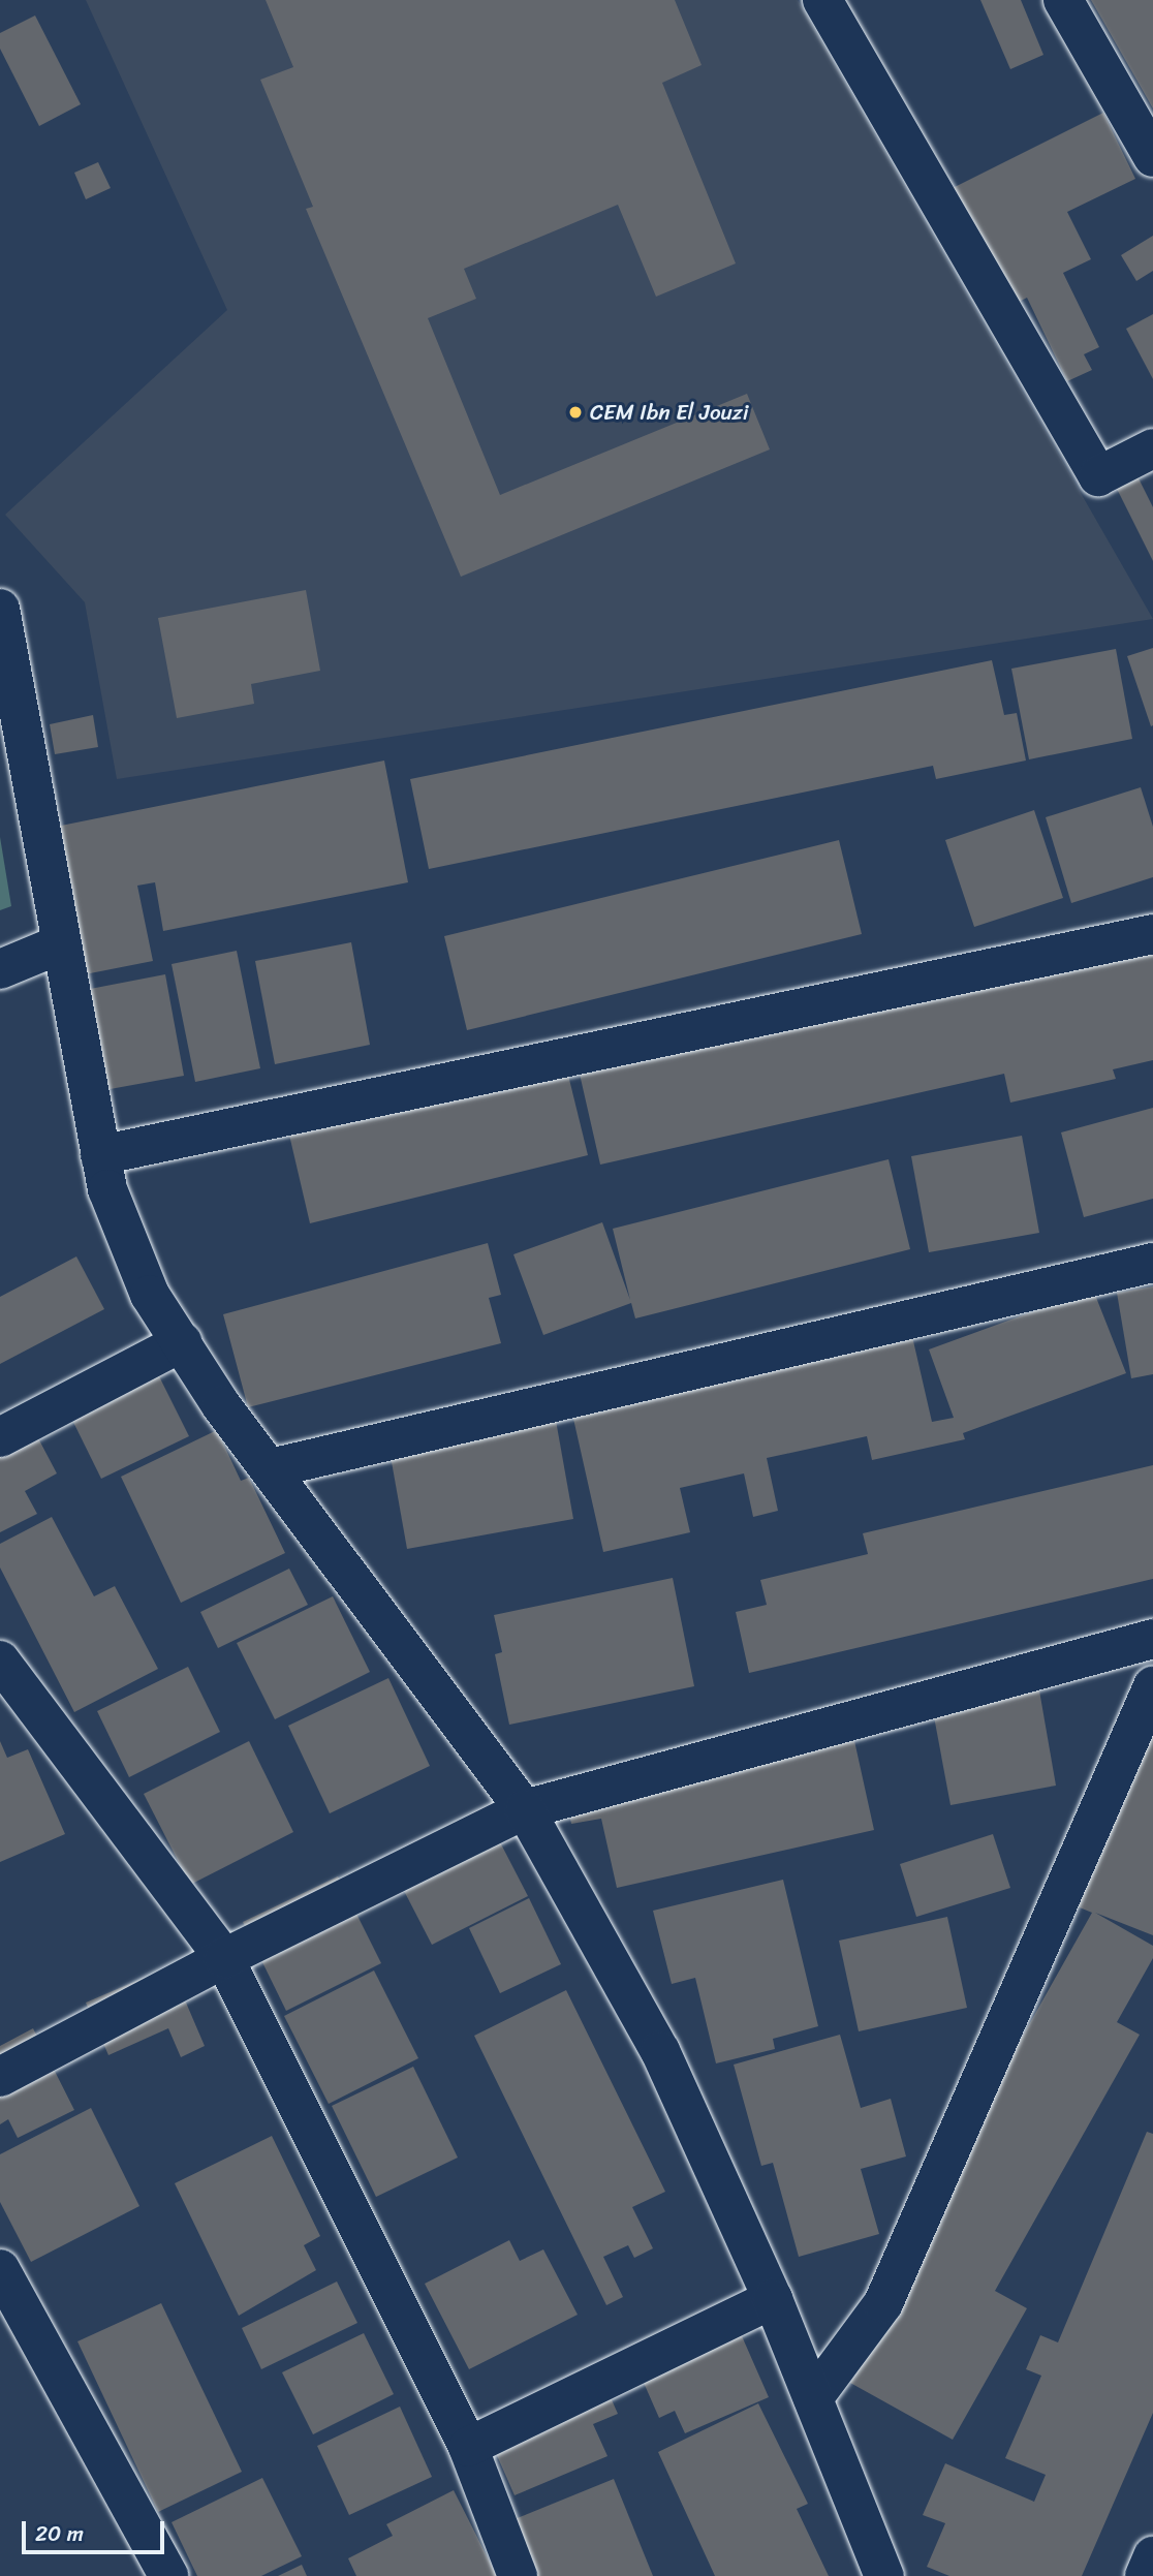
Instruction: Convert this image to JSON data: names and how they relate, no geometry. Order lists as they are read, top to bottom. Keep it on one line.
{"places":["CEM Ibn El Jouzi"],"scale_bar":"20 m"}
